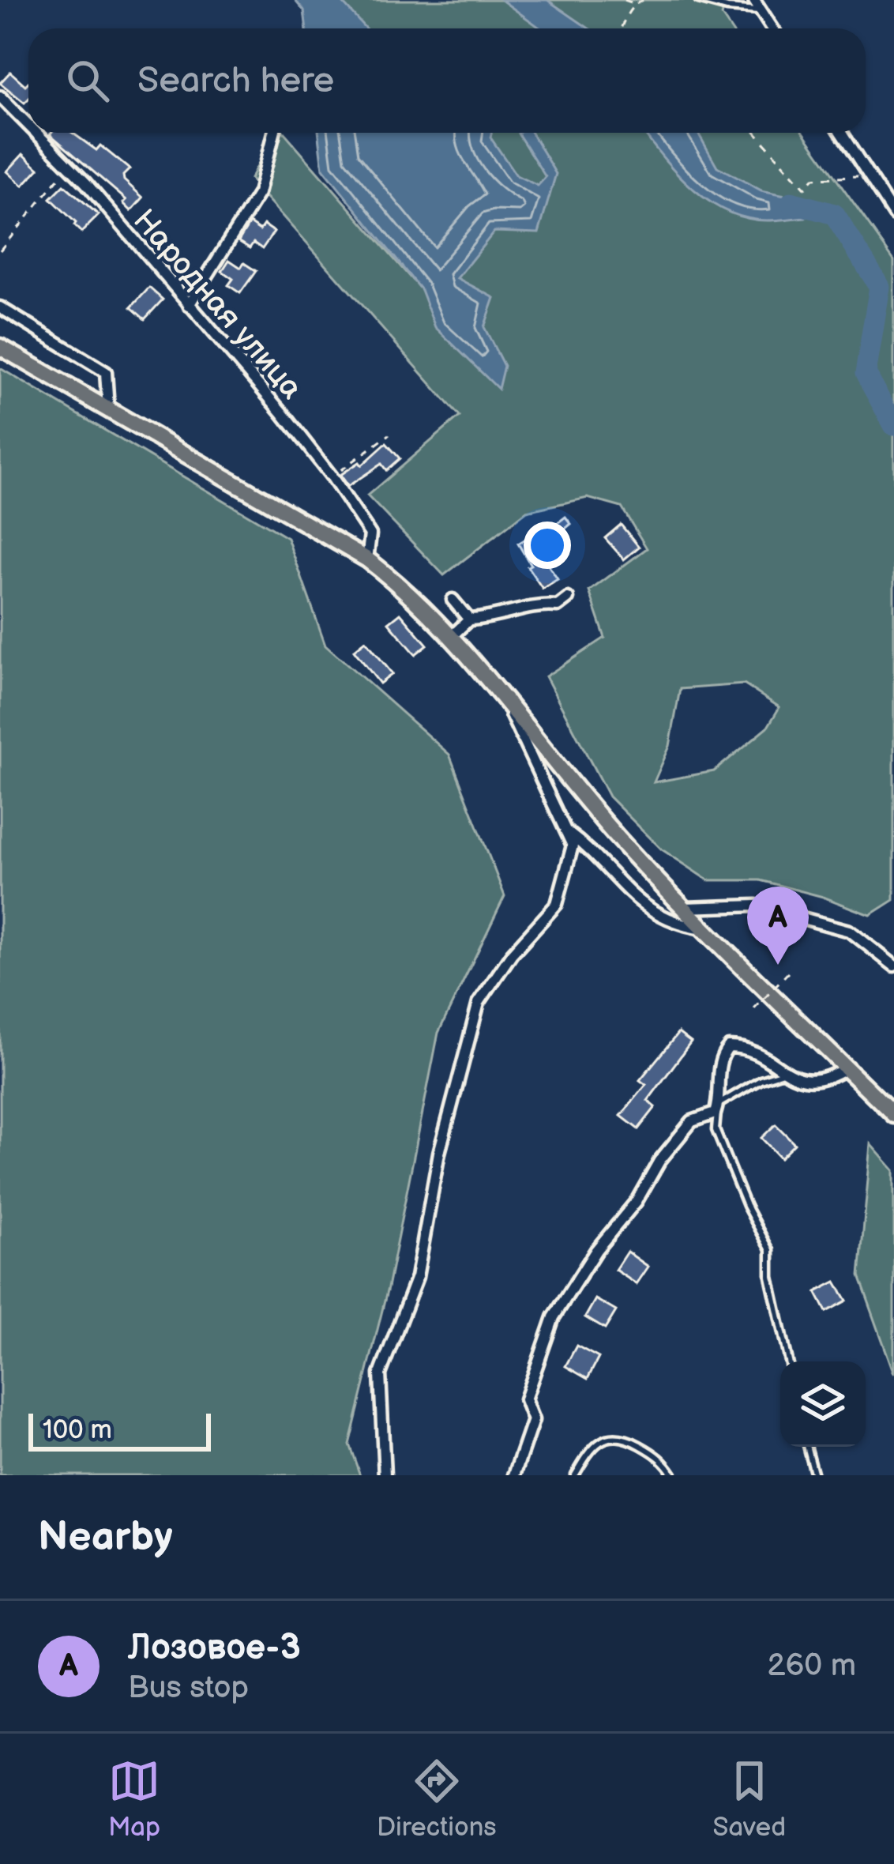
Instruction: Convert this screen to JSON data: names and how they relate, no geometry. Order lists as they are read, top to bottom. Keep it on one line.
{"streets":{"street":["Народная улица"]},"scale_bar":"100 m","page":{"search":"Search here","pins":"A","scale":"100 m","heading":"Nearby","list":[{"mark":"A","name":"Лозовое-3","note":"Bus stop","value":"260 m"}],"nav":["Map","Directions","Saved"]}}
